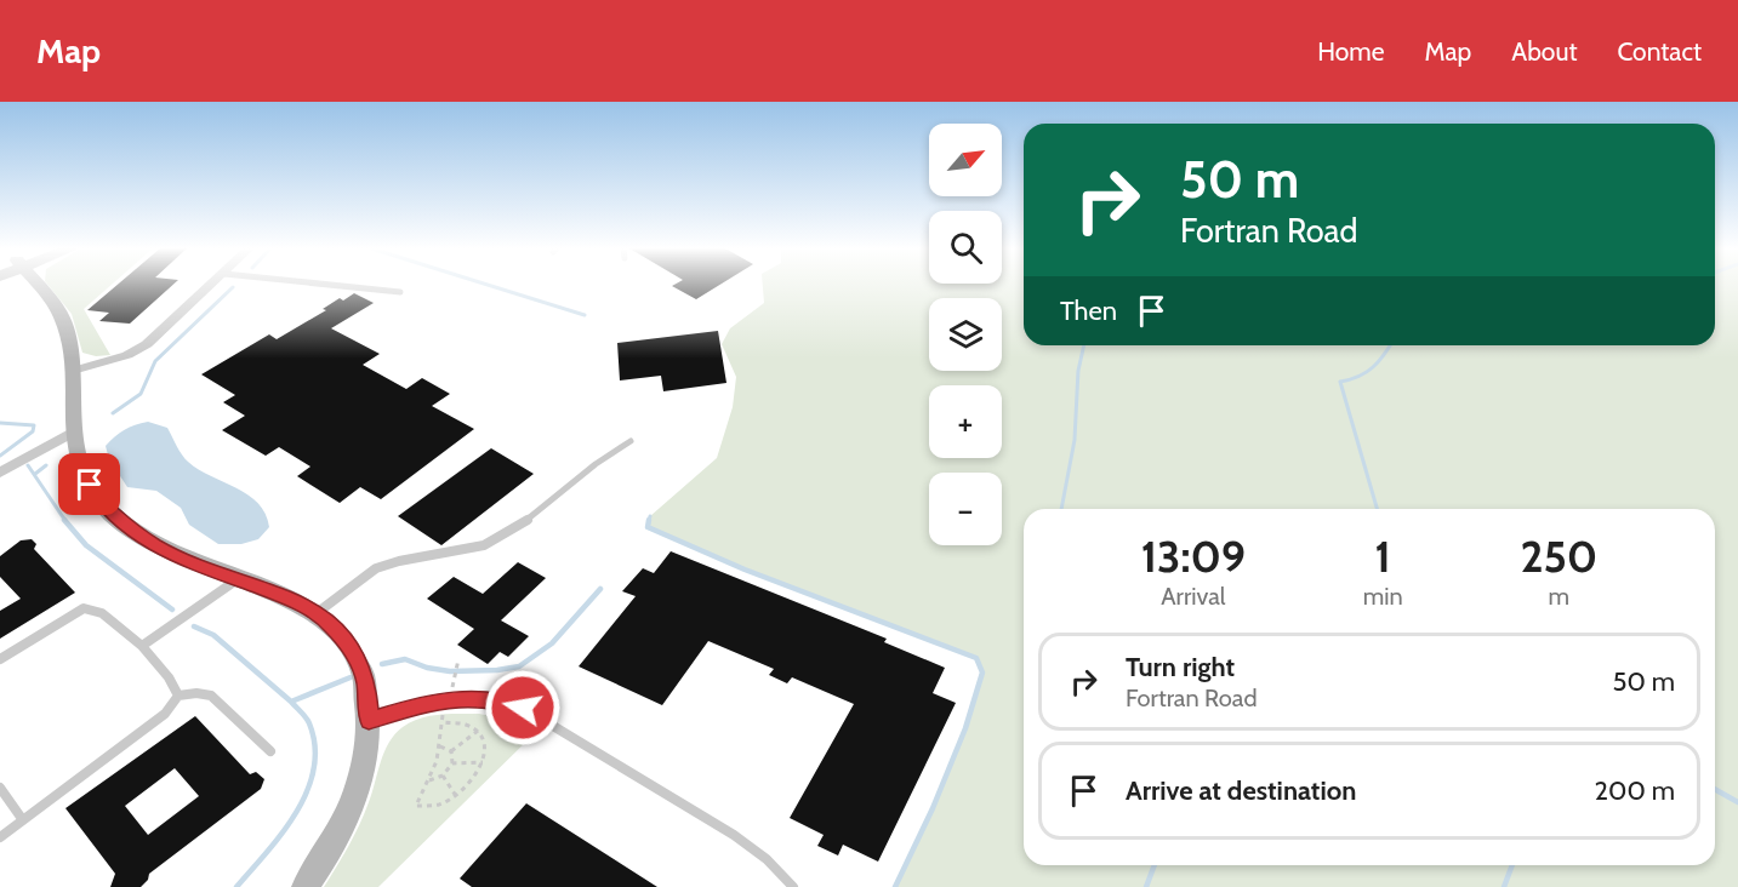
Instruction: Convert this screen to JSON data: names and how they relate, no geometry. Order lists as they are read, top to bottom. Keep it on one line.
{"north":"top right","page":{"header":"Map","nav":["Home","Map","About","Contact"],"map_buttons":["+","−"],"turn":["50 m","Fortran Road"],"then":"Then","eta":["13:09","Arrival","1","min","250","m"],"list":[{"name":"Turn right","note":"Fortran Road","value":"50 m"},{"name":"Arrive at destination","value":"200 m"}]}}
